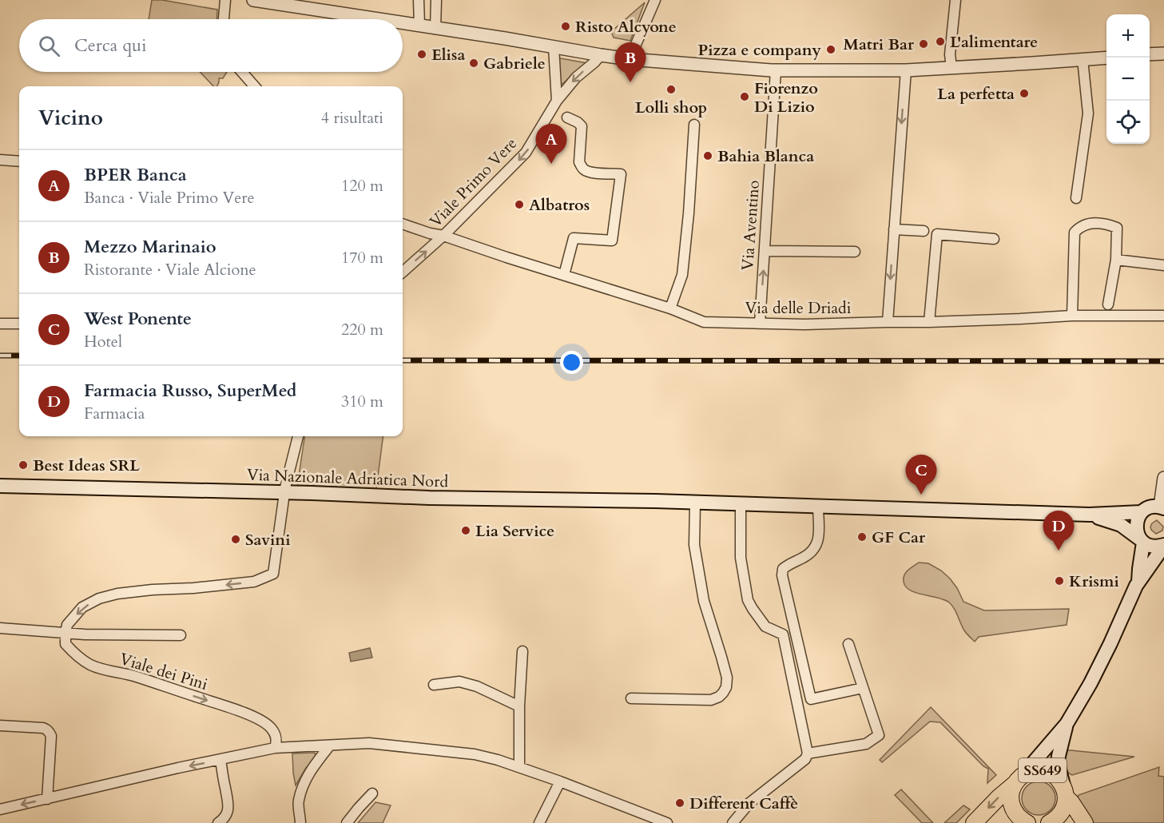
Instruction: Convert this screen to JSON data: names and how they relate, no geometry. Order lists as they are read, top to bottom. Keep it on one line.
{"streets":{"main road":["Via Nazionale Adriatica Nord","SS649"],"street":["Viale Primo Vere","Via Aventino","Via delle Driadi","Viale dei Pini"]},"crossings":[["Viale Primo Vere","Via delle Driadi"],["Via Aventino","Via delle Driadi"],["Via Nazionale Adriatica Nord","SS649"]],"one_way":["Viale dei Pini"],"places":["Risto Alcyone","L'alimentare","Matri Bar","Pizza e company","Elisa","Gabriele","Lolli shop","La perfetta","Fiorenzo Di Lizio","Bahia Blanca","Albatros","Best Ideas SRL","Lia Service","GF Car","Savini","Krismi","Different Caffè"],"page":{"map_buttons":["+","−"],"search":"Cerca qui","pins":["B","A","C","D"],"heading":["Vicino","4 risultati"],"list":[{"mark":"A","name":"BPER Banca","note":"Banca · Viale Primo Vere","value":"120 m"},{"mark":"B","name":"Mezzo Marinaio","note":"Ristorante · Viale Alcione","value":"170 m"},{"mark":"C","name":"West Ponente","note":"Hotel","value":"220 m"},{"mark":"D","name":"Farmacia Russo, SuperMed","note":"Farmacia","value":"310 m"}]}}
